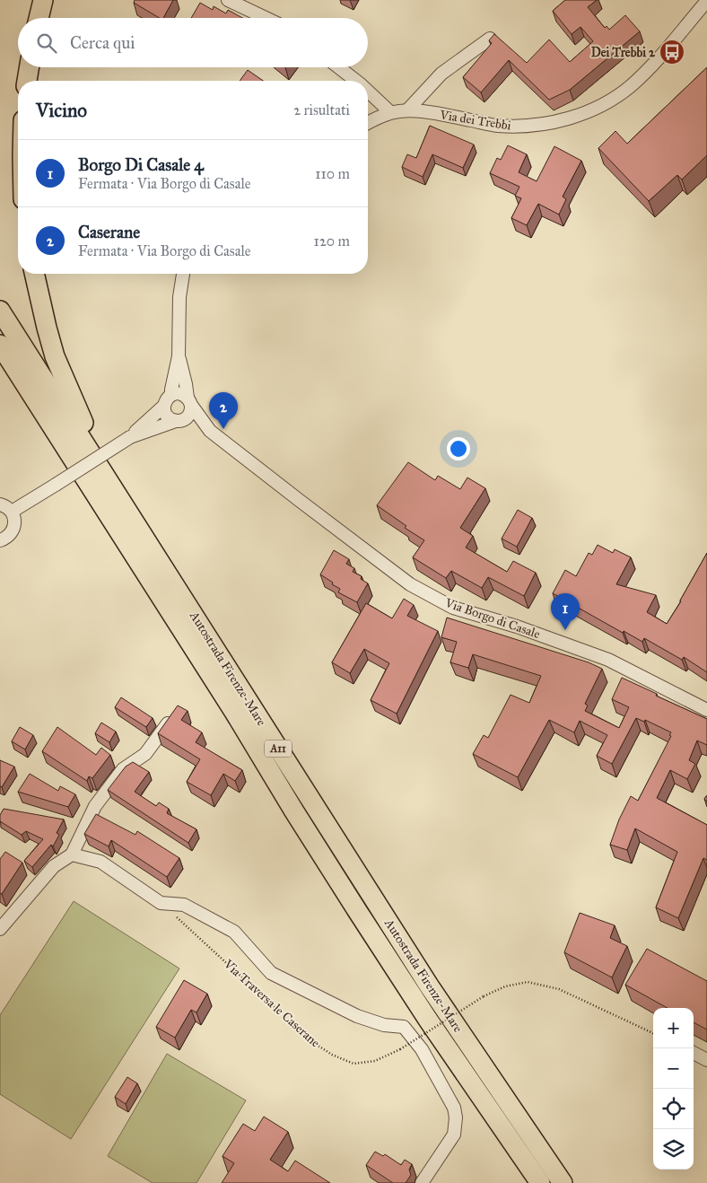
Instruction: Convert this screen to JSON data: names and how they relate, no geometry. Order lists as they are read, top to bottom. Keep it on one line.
{"streets":{"highway":["Autostrada Firenze-Mare","A11"],"street":["Via dei Trebbi","Via Borgo di Casale"],"path":["Via Traversa le Caserane"]},"places":{"bus stop":["Dei Trebbi 2"]},"page":{"search":"Cerca qui","heading":["Vicino","2 risultati"],"list":[{"mark":"1","name":"Borgo Di Casale 4","note":"Fermata · Via Borgo di Casale","value":"110 m"},{"mark":"2","name":"Caserane","note":"Fermata · Via Borgo di Casale","value":"120 m"}],"pins":["2","1"],"map_buttons":["+","−"]}}
